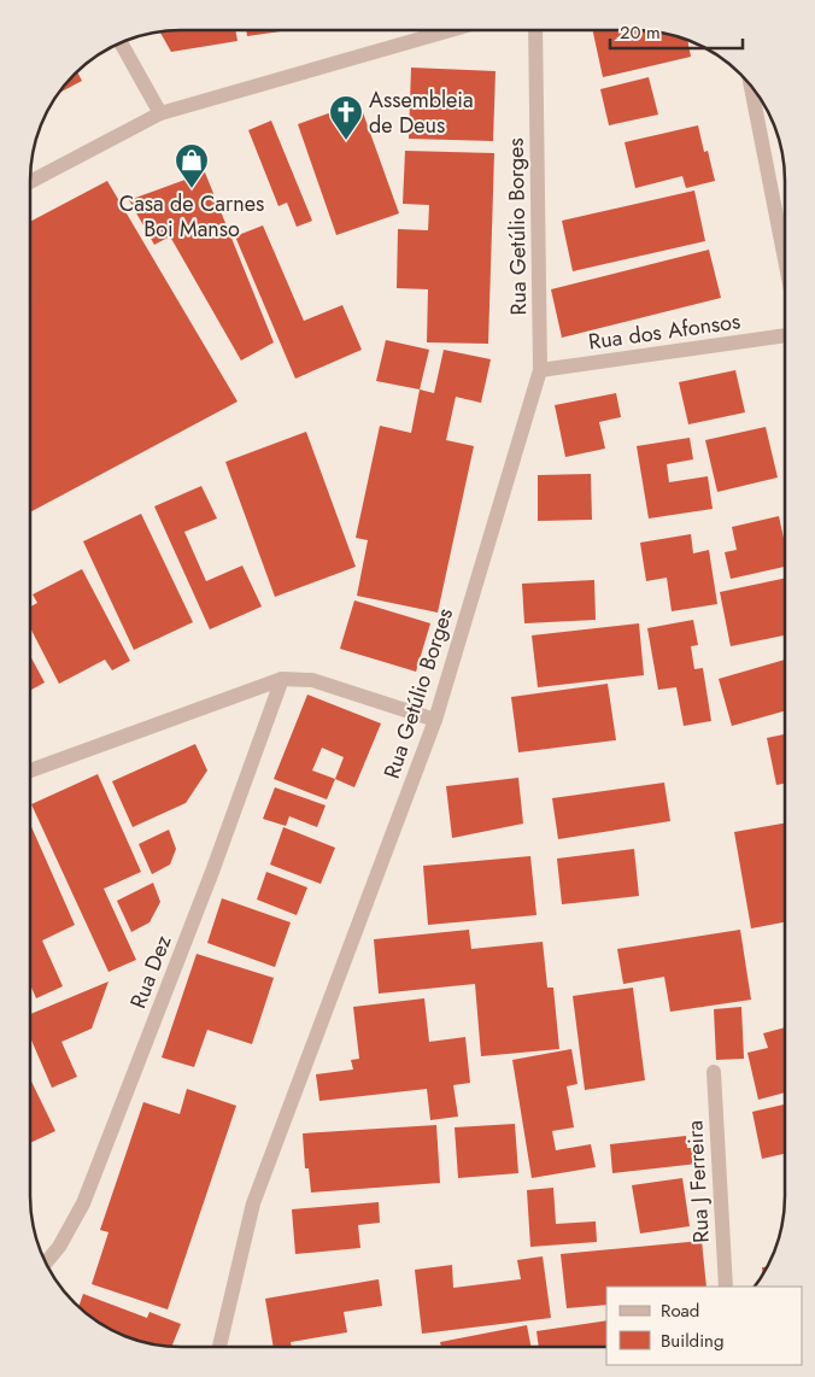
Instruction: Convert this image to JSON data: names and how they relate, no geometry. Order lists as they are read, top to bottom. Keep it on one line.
{"streets":{"street":["Rua Getúlio Borges","Rua dos Afonsos","Rua Dez","Rua J Ferreira"]},"crossings":[["Rua Getúlio Borges","Rua dos Afonsos"]],"places":{"church":["Assembleia de Deus"],"shop":["Casa de Carnes Boi Manso"]},"legend":["Road","Building"],"scale_bar":"20 m"}
